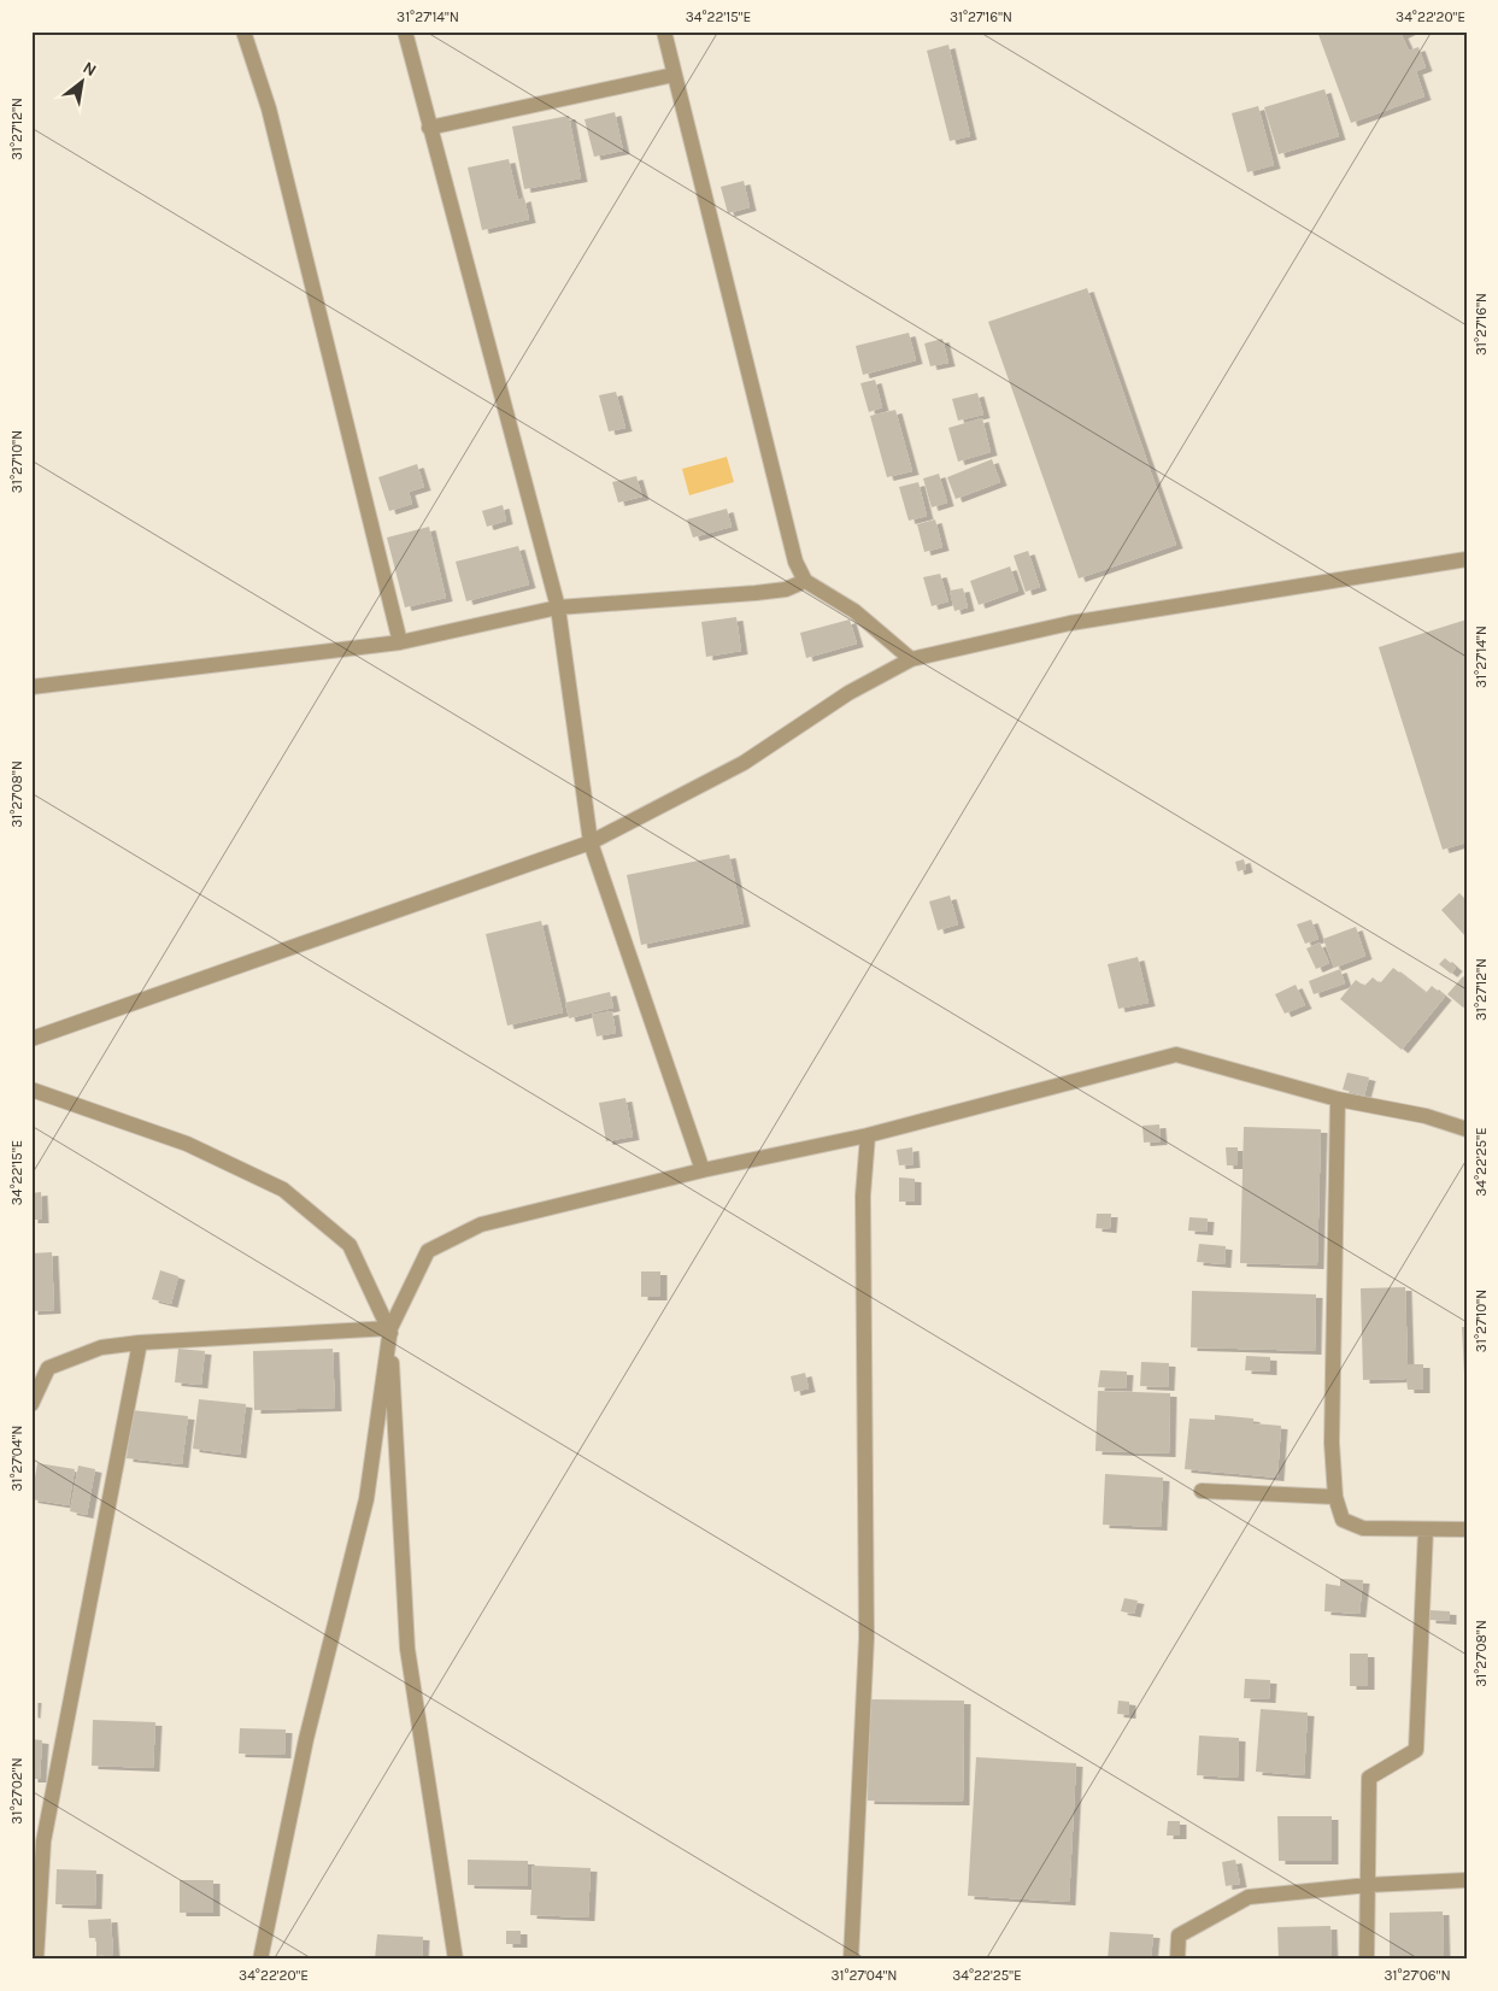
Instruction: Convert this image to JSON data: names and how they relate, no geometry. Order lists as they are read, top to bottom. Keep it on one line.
{"north":"top right","coordinates":["31°27'14\"N","34°22'15\"E","31°27'16\"N","34°22'20\"E","31°27'12\"N","31°27'10\"N","31°27'08\"N","34°22'25\"E","31°27'04\"N","31°27'02\"N","31°27'06\"N"]}
